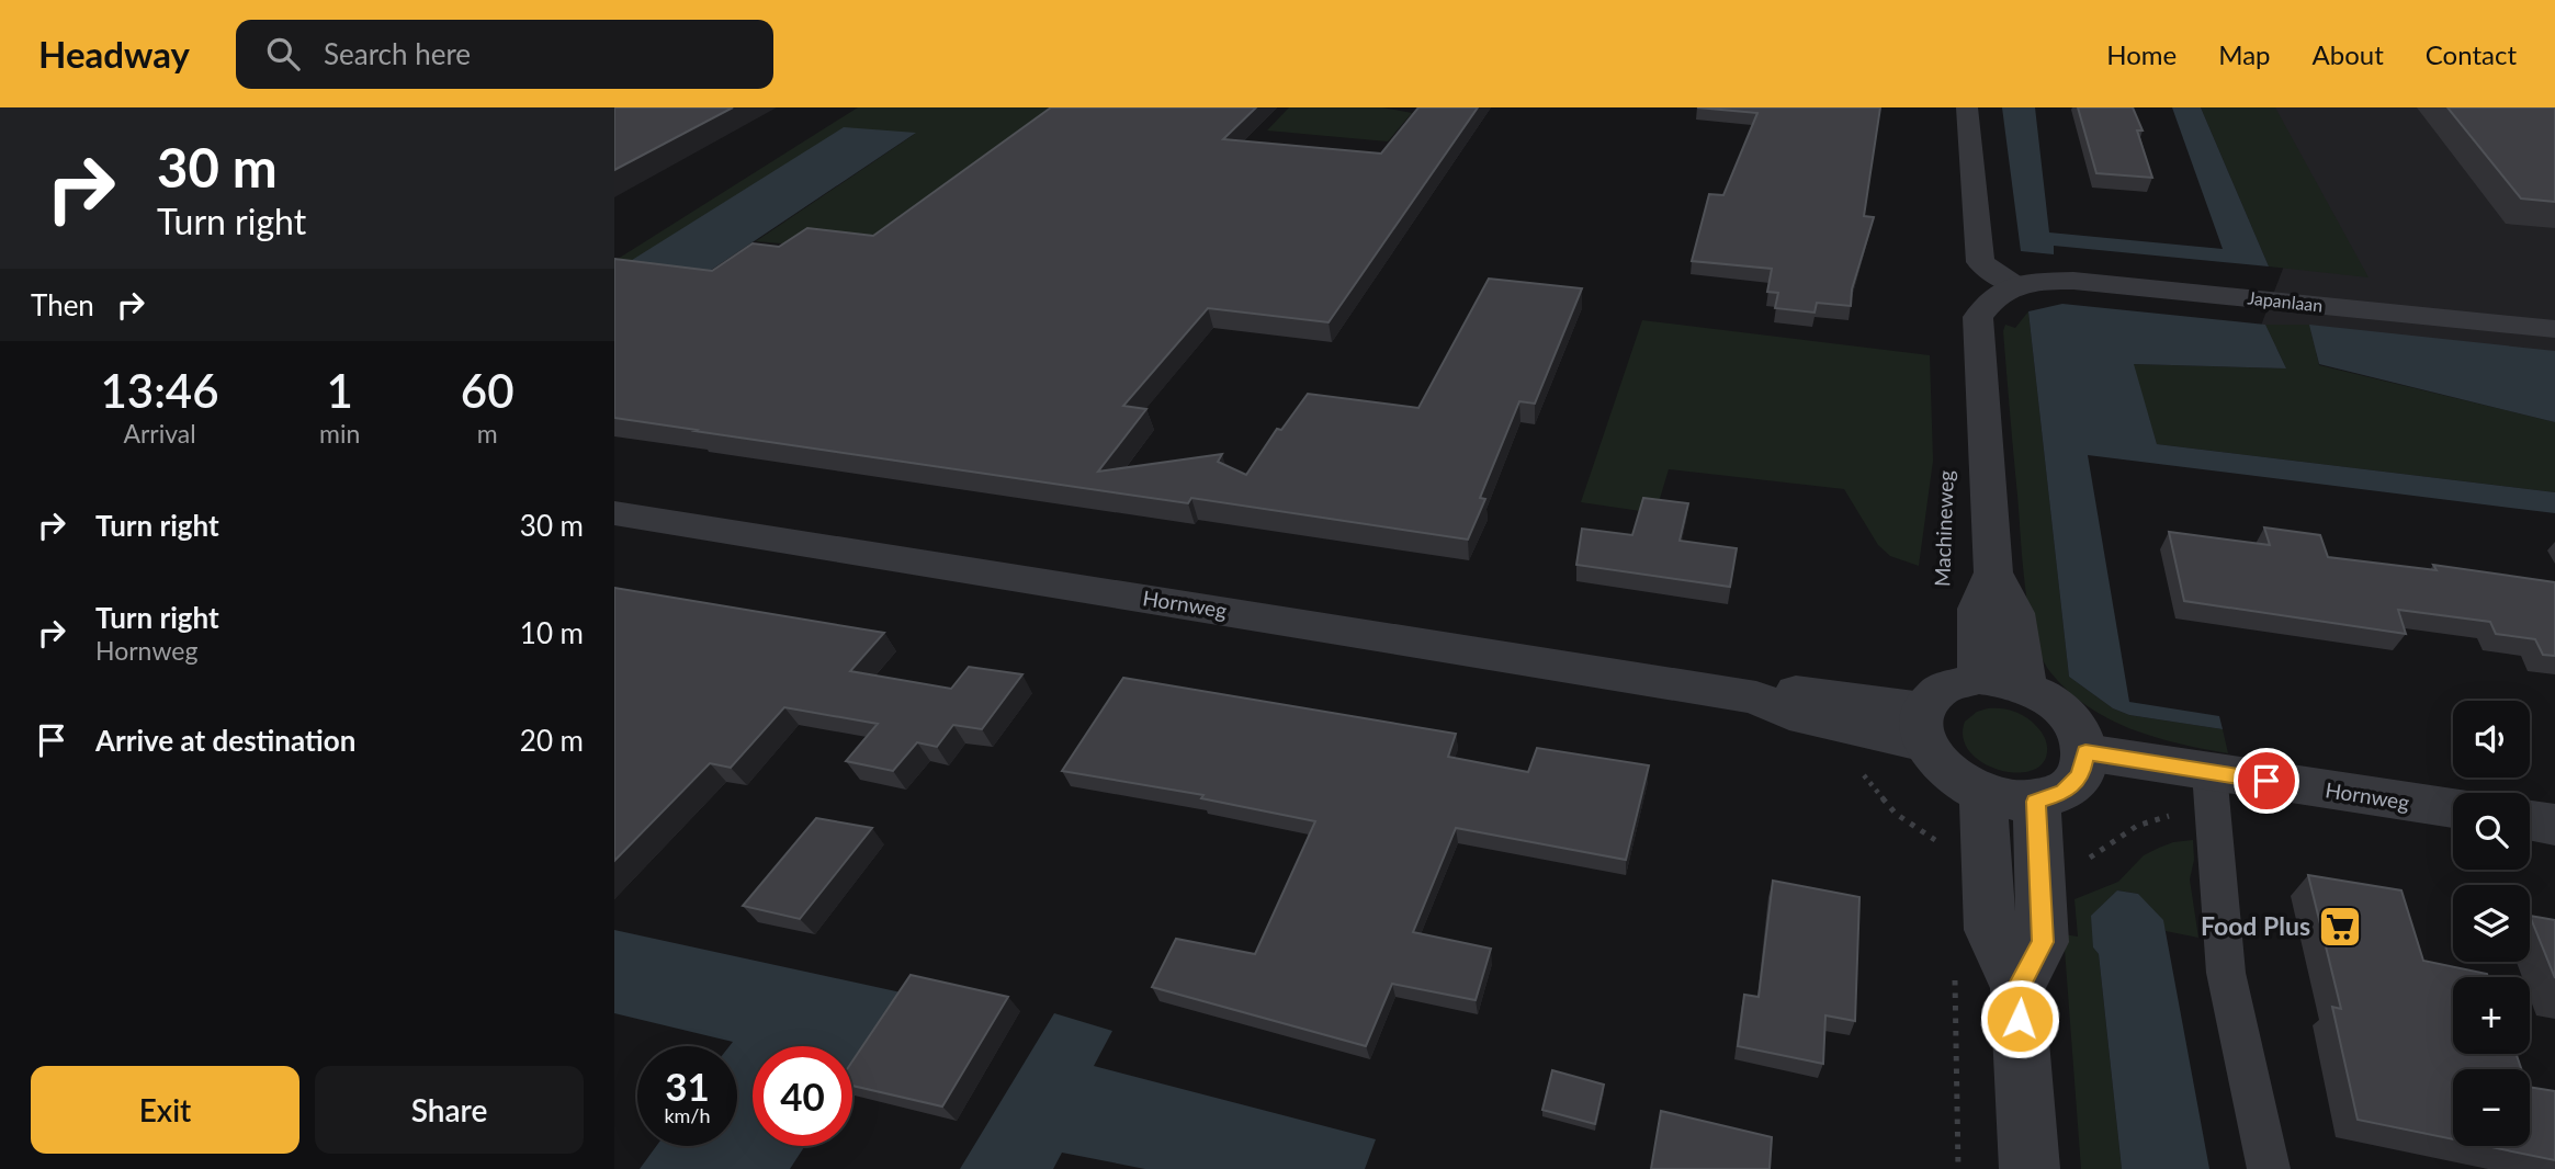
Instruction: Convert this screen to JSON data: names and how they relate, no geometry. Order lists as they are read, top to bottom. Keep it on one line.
{"streets":{"street":["Japanlaan","Machineweg","Hornweg"]},"crossings":[["Japanlaan","Machineweg"],["Machineweg","Hornweg"]],"places":{"supermarket":["Food Plus"]},"page":{"header":"Headway","search":"Search here","nav":["Home","Map","About","Contact"],"turn":["30 m","Turn right"],"then":"Then","eta":["13:46","Arrival","1","min","60","m"],"list":[{"name":"Turn right","value":"30 m"},{"name":"Turn right","note":"Hornweg","value":"10 m"},{"name":"Arrive at destination","value":"20 m"}],"map_buttons":["+","−"],"speed":"31 km/h","limit":"40","buttons":["Exit","Share"]}}
